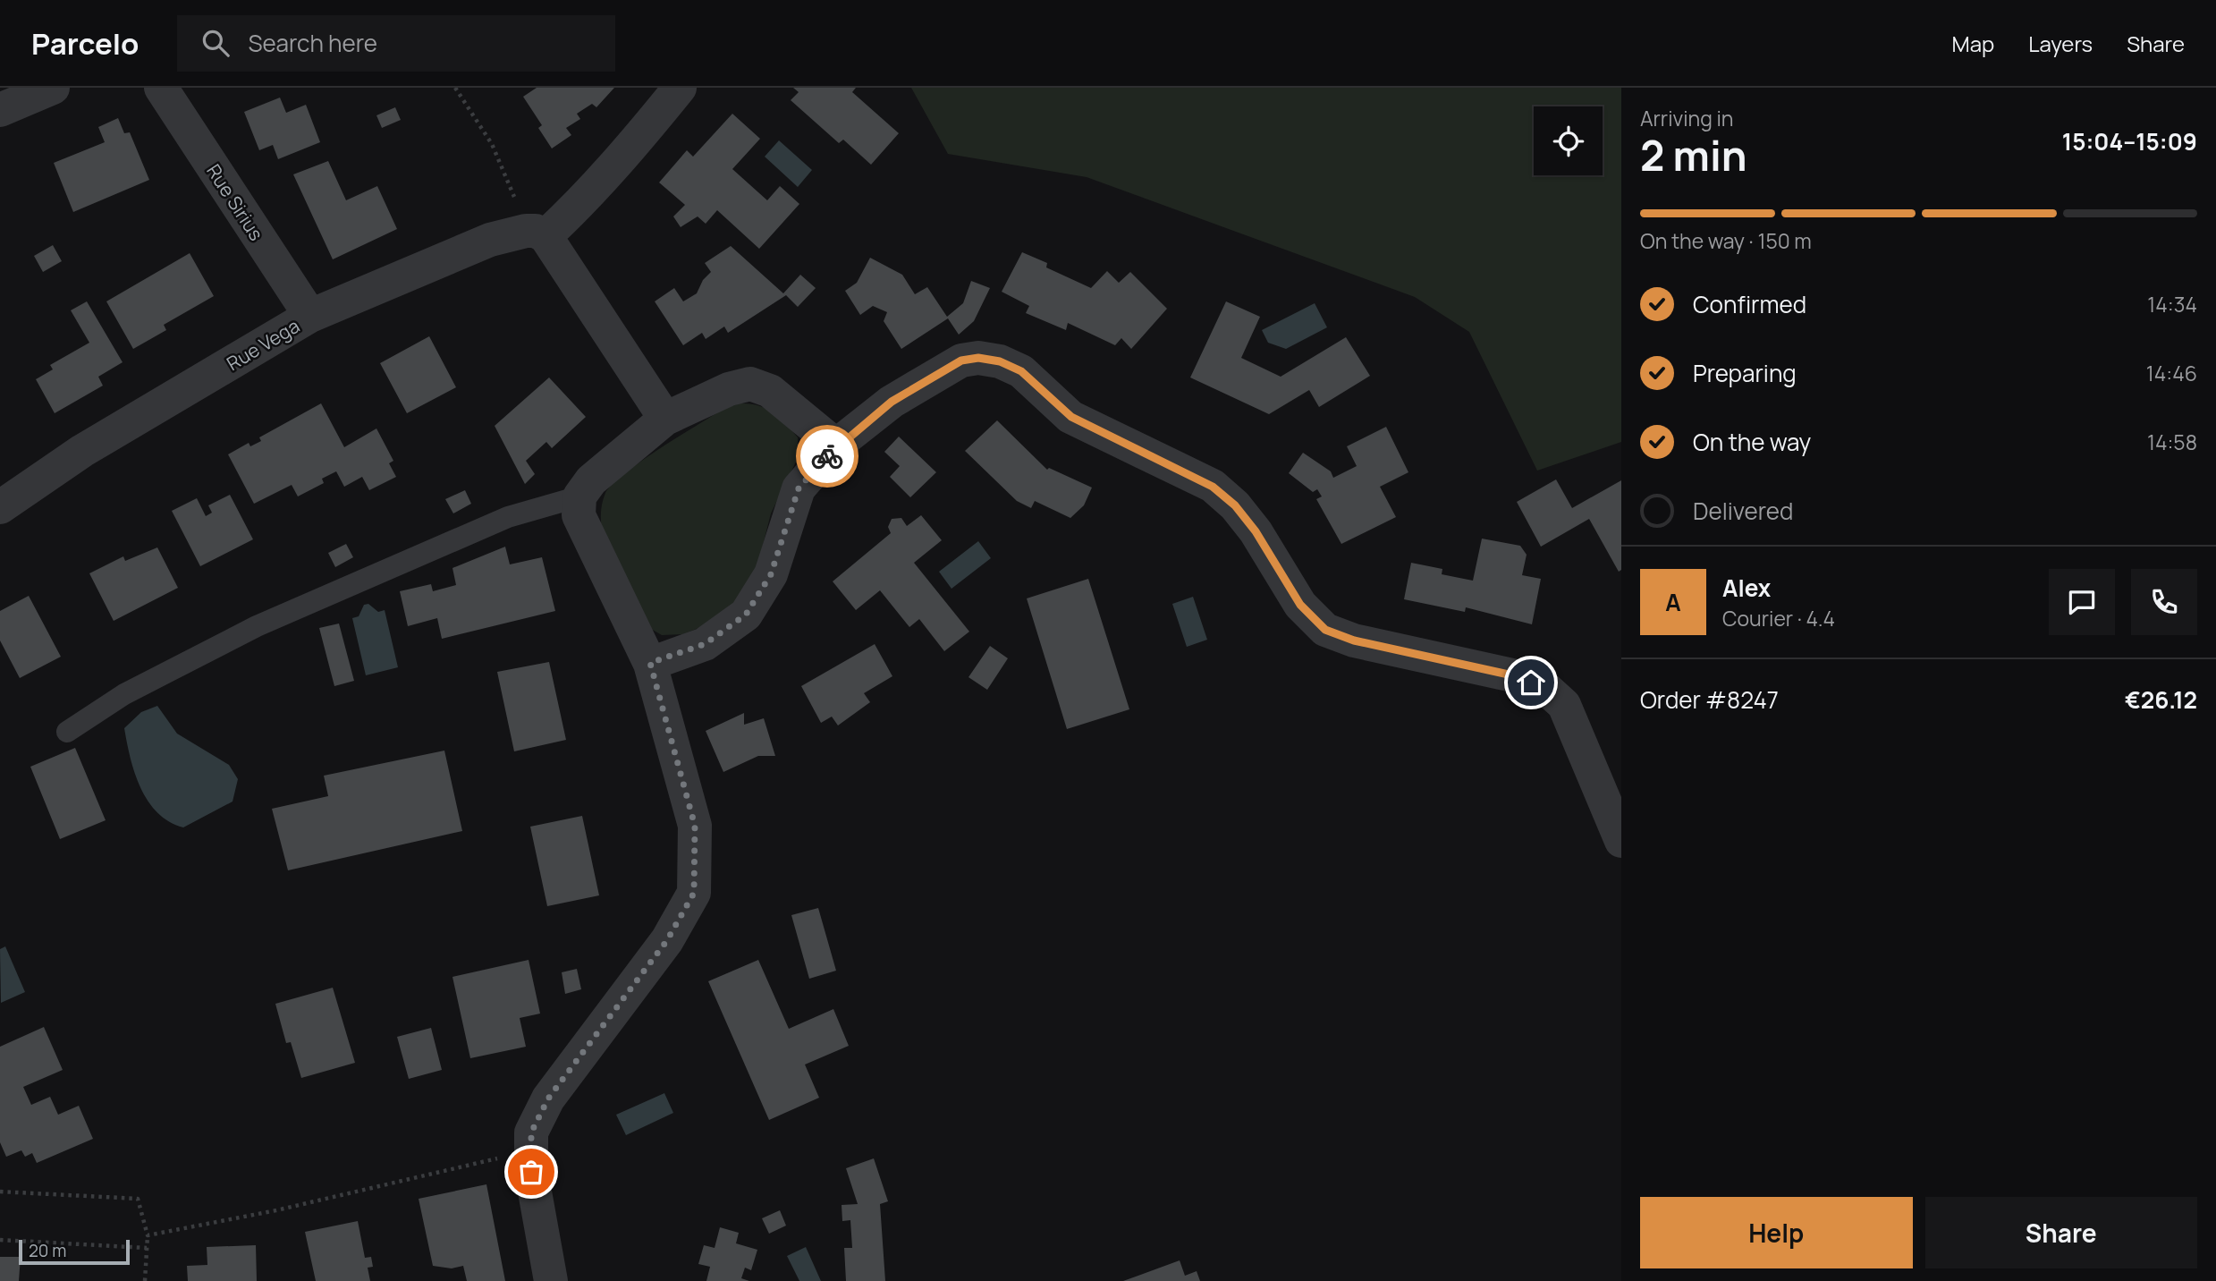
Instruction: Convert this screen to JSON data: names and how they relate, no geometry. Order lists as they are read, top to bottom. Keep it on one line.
{"streets":{"street":["Rue Sirius","Rue Vega"]},"crossings":[["Rue Sirius","Rue Vega"]],"scale_bar":"20 m","page":{"header":"Parcelo","search":"Search here","nav":["Map","Layers","Share"],"heading":["2 min","Arriving in","15:04–15:09"],"panel":["Alex","Courier · 4.4","Order #8247","€26.12"],"bar":"On the way · 150 m","list":[["Confirmed","14:34"],["Preparing","14:46"],["On the way","14:58"],"Delivered"],"round":"A","buttons":["Help","Share"],"scale":"20 m"}}
